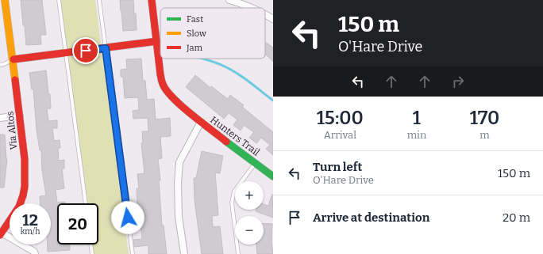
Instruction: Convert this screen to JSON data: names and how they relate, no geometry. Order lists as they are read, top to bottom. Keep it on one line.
{"streets":{"street":["Via Altos","Hunters Trail"]},"legend":["Fast","Slow","Jam"],"page":{"turn":["150 m","O'Hare Drive"],"eta":["15:00","Arrival","1","min","170","m"],"list":[{"name":"Turn left","note":"O'Hare Drive","value":"150 m"},{"name":"Arrive at destination","value":"20 m"}],"map_buttons":["+","−"],"speed":"12 km/h","limit":"20"}}
